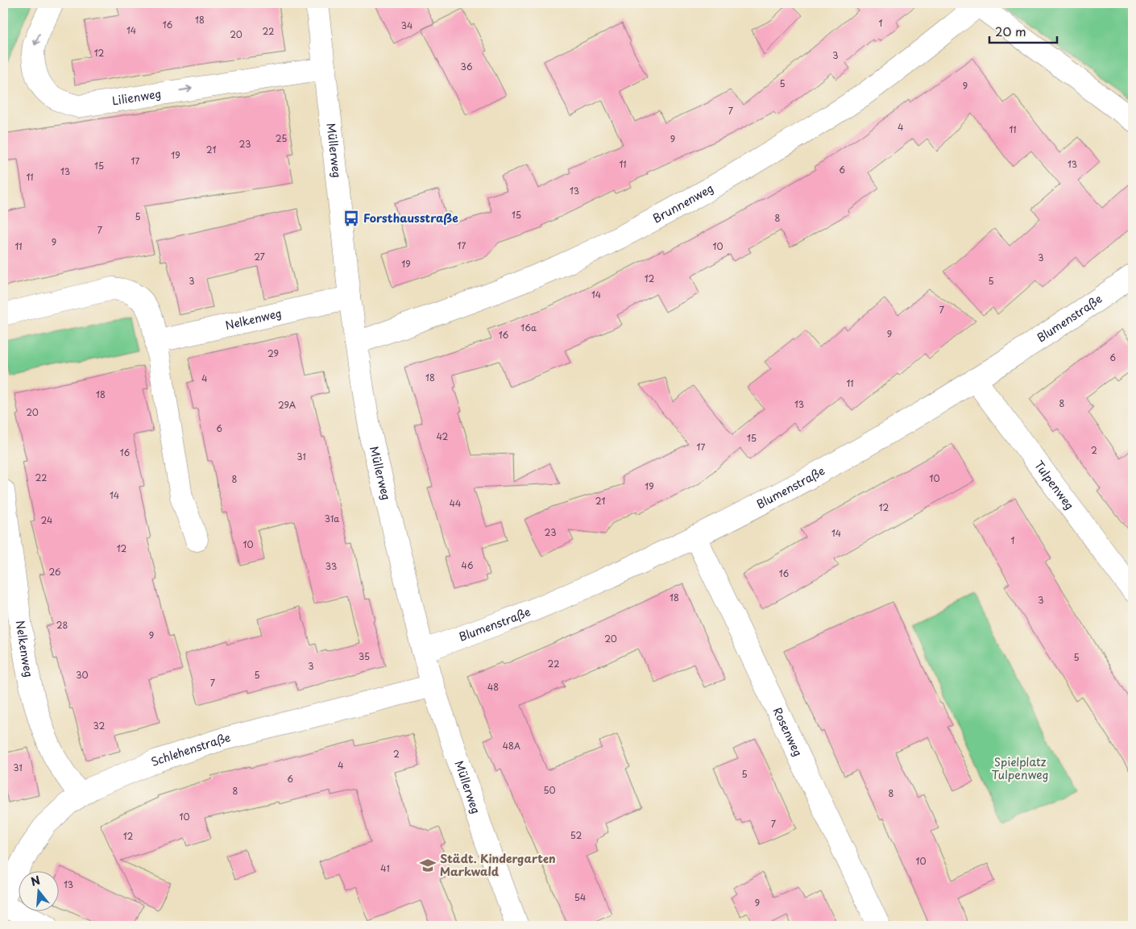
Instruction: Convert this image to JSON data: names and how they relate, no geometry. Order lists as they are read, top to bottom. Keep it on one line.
{"streets":{"street":["Lilienweg","Müllerweg","Brunnenweg","Blumenstraße","Nelkenweg","Tulpenweg","Rosenweg","Schlehenstraße"]},"crossings":[["Lilienweg","Müllerweg"],["Müllerweg","Brunnenweg"],["Müllerweg","Blumenstraße"],["Müllerweg","Nelkenweg"],["Müllerweg","Schlehenstraße"],["Blumenstraße","Tulpenweg"],["Blumenstraße","Rosenweg"],["Nelkenweg","Schlehenstraße"]],"parks":["Spielplatz Tulpenweg"],"places":{"bus stop":["Forsthausstraße"],"school or university":["Städt. Kindergarten Markwald"]},"house_numbers":["18","1","16","34","14","22","20","12","3","36","5","9","7","4","11","25","9","23","21","19","17","11","13","15","6","13","11","13","15","5","8","7","9","17","11","10","27","3","19","12","3","5","14","7","16a","9","16","29","6","18","4","11","18","8","13","29A","20","6","42","15","17","2","16","31","22","10","8","19","14","21","44","12","31a","24","23","14","1","10","12","46","33","26","16","18","3","28","9","20","35","5","22","3","30","5","7","48","32","48A","2","4","31","5","6","50","8","8","10","7","52","12","10","41","13","54","9"],"scale_bar":"20 m","north":"top"}
